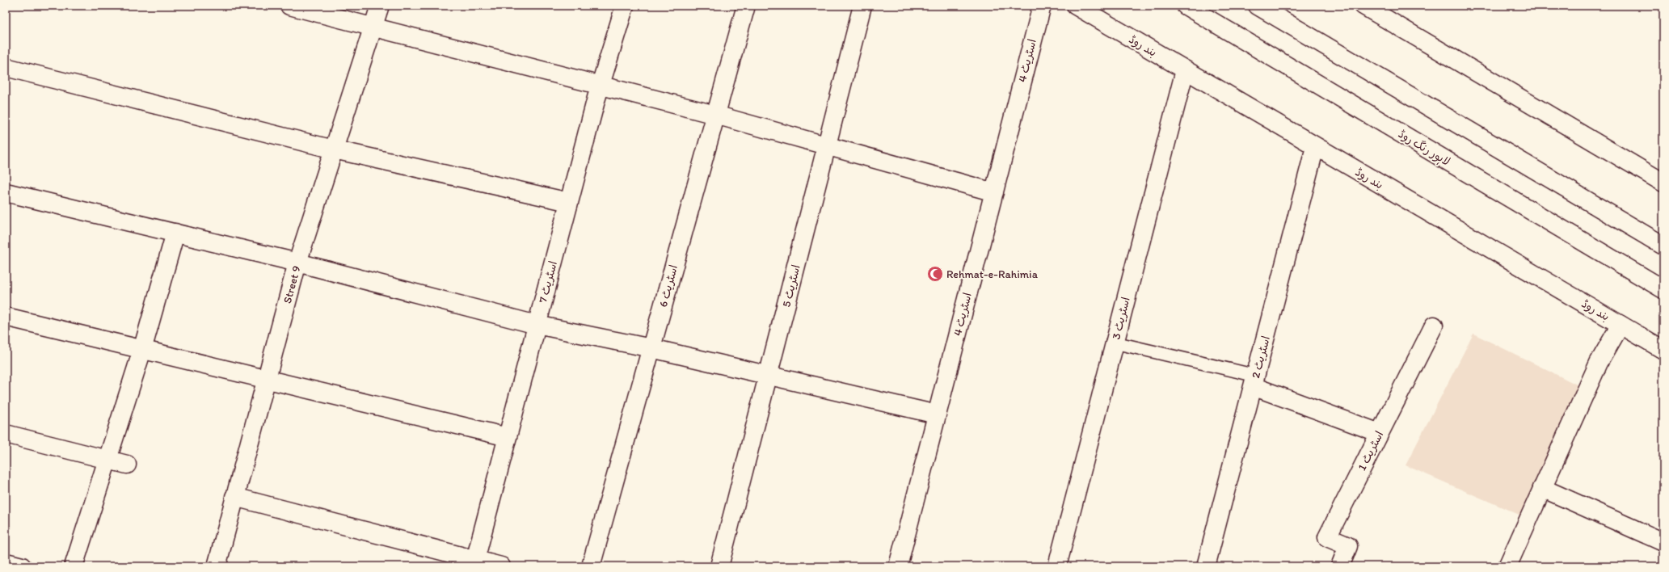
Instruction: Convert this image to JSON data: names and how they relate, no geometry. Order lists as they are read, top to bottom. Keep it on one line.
{"streets":{"main road":["بند روڈ","اسٹریٹ 4","لاہور رنگ روڈ","اسٹریٹ 7","Street 9","اسٹریٹ 6","اسٹریٹ 5","اسٹریٹ 3","اسٹریٹ 2","اسٹریٹ 1"]},"crossings":[["بند روڈ","اسٹریٹ 3"],["بند روڈ","اسٹریٹ 2"]],"places":{"mosque":["Rehmat-e-Rahimia"]}}
